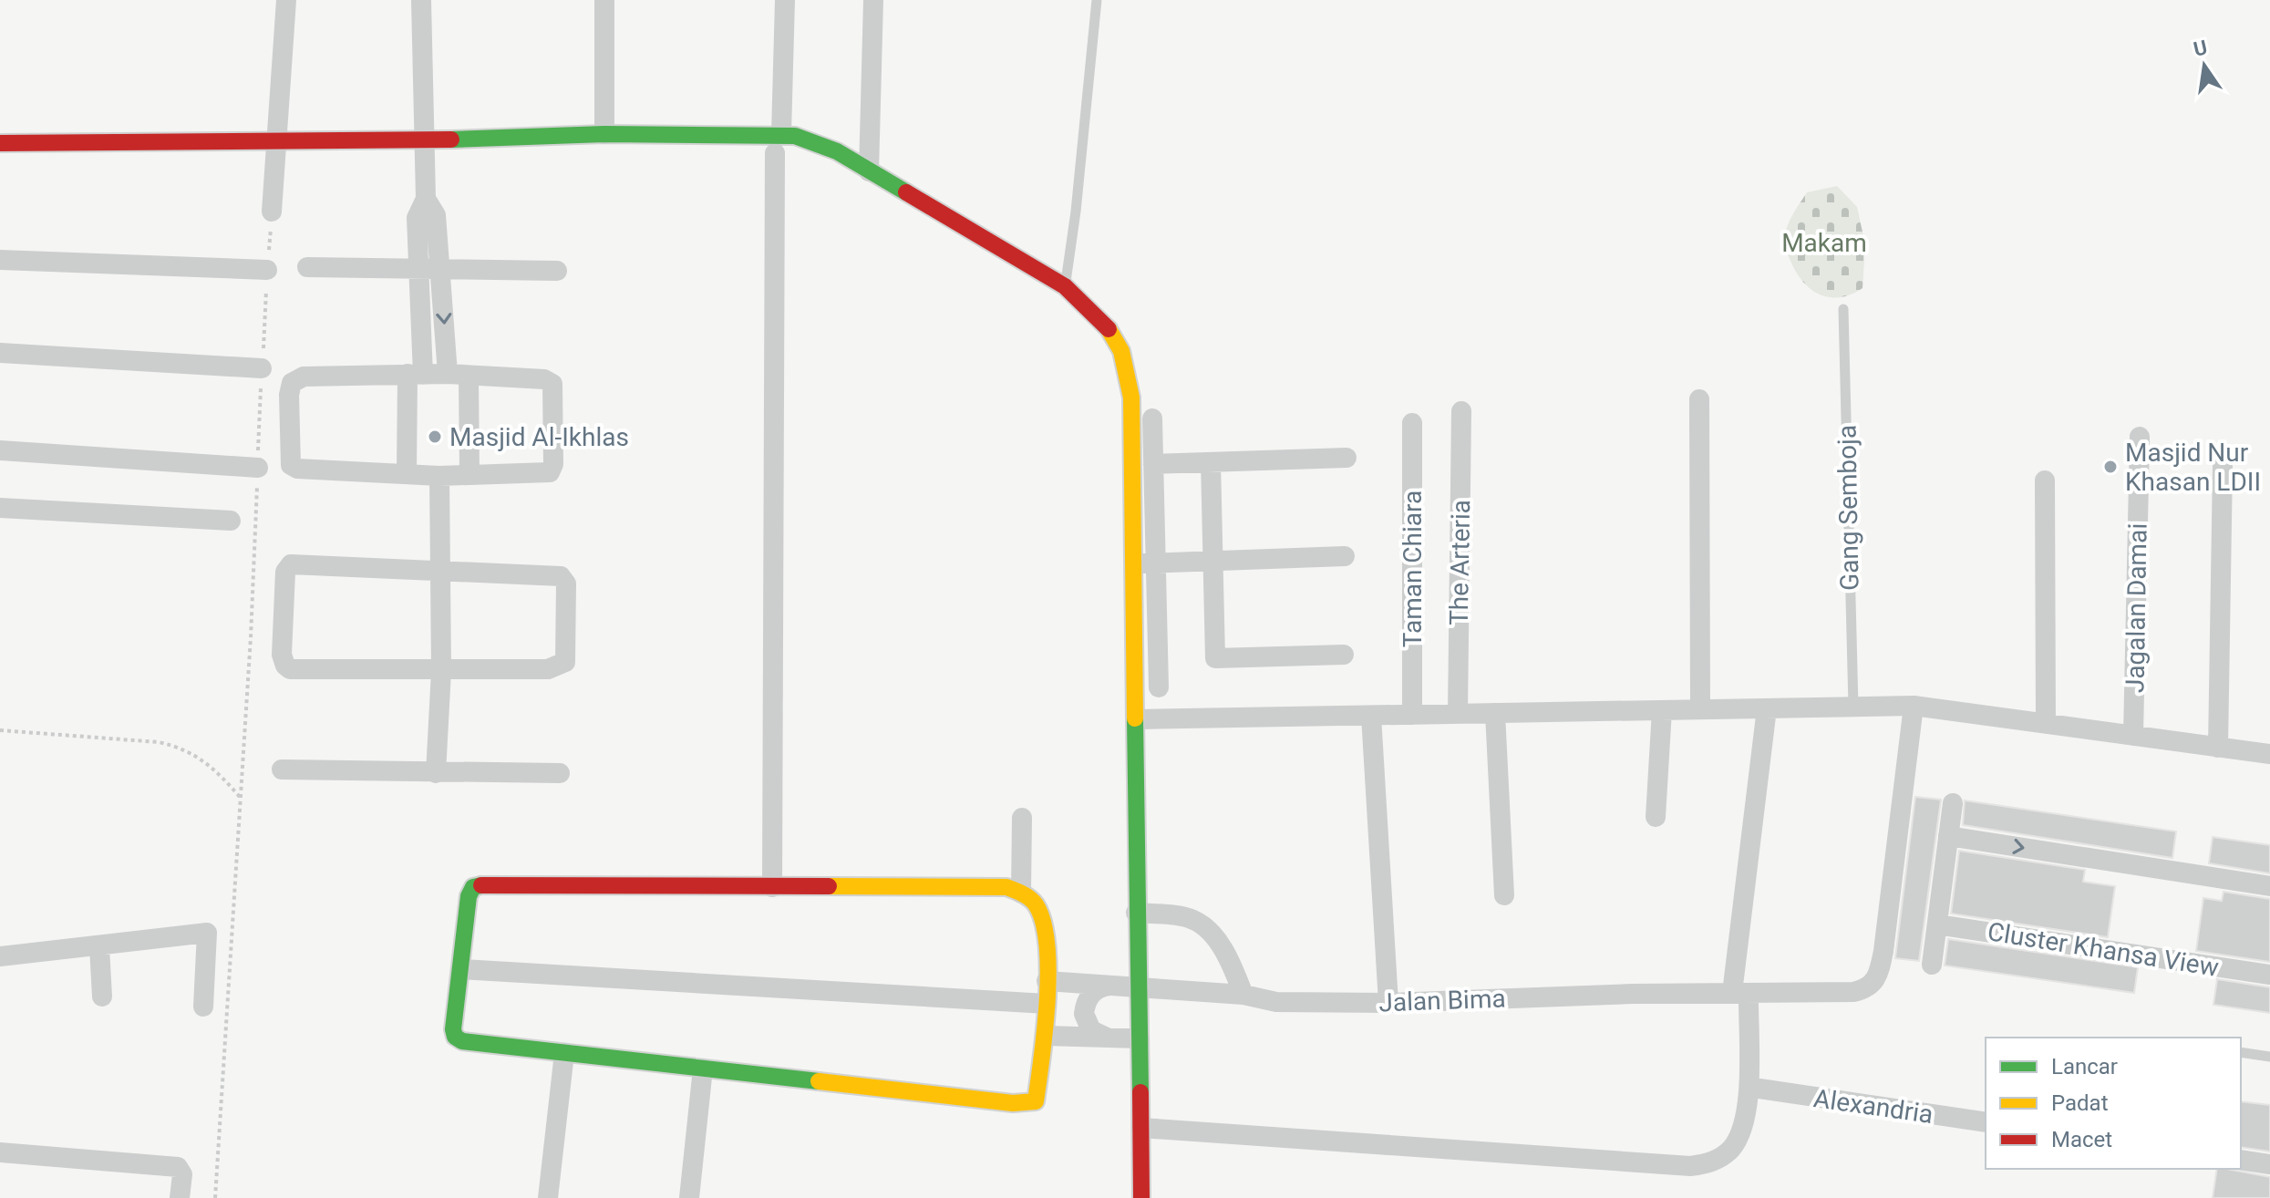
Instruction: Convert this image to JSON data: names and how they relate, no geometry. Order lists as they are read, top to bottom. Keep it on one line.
{"streets":{"street":["The Arteria","Taman Chiara","Jagalan Damai","Cluster Khansa View","Jalan Bima","Alexandria"],"lane":["Gang Semboja"]},"parks":["Makam"],"places":["Masjid Al-Ikhlas","Masjid Nur Khasan LDII"],"legend":["Lancar","Padat","Macet"],"north":"top"}
